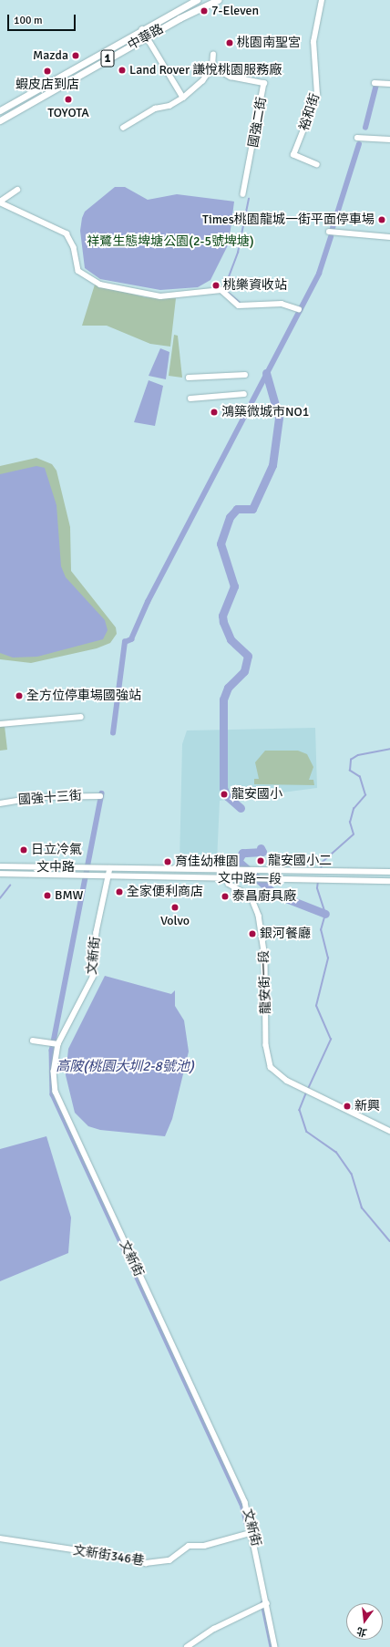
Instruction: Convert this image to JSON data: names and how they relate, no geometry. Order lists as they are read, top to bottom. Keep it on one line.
{"streets":{"main road":["中華路","1"],"street":["裕和街","國強二街","國強十三街","文中路","文中路一段","文新街","龍安街一段","文新街346巷"]},"crossings":[["文中路","文中路一段"],["文中路","文新街"],["文中路一段","文新街"],["文中路一段","龍安街一段"],["文新街","文新街346巷"]],"water":["高陂(桃園大圳2-8號池)"],"parks":["祥鷺生態埤塘公園(2-5號埤塘)"],"places":["7-Eleven","桃園南聖宮","Mazda","Land Rover 謙悅桃園服務廠","蝦皮店到店","TOYOTA","Times桃園龍城一街平面停車場","桃樂資收站","鴻築微城市NO1","全方位停車場國強站","龍安國小","日立冷氣","龍安國小二","育佳幼稚園","全家便利商店","BMW","泰昌廚具廠","Volvo","銀河餐廳","新興"],"scale_bar":"100 m","north":"bottom"}
